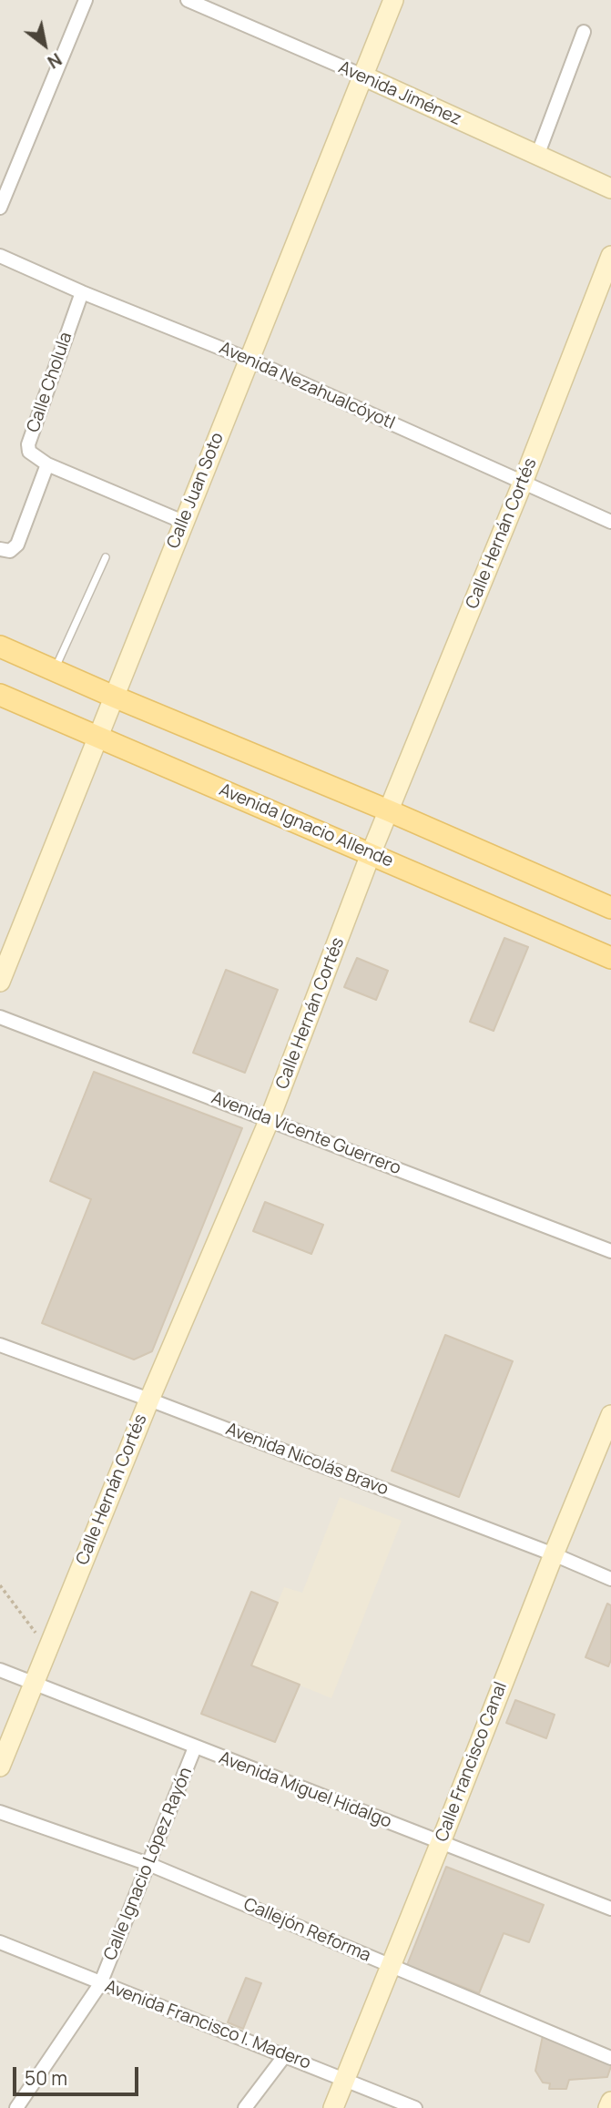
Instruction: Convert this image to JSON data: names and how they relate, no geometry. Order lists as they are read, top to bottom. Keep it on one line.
{"streets":{"main road":["Avenida Jiménez","Calle Juan Soto","Calle Hernán Cortés","Avenida Ignacio Allende","Calle Francisco Canal"],"street":["Calle Cholula","Avenida Nezahualcóyotl","Avenida Vicente Guerrero","Avenida Nicolás Bravo","Avenida Miguel Hidalgo","Calle Ignacio López Rayón","Callejón Reforma","Avenida Francisco I. Madero"]},"crossings":[["Avenida Jiménez","Calle Juan Soto"],["Calle Cholula","Avenida Nezahualcóyotl"],["Calle Cholula","Calle Juan Soto"],["Avenida Nezahualcóyotl","Calle Juan Soto"],["Avenida Nezahualcóyotl","Calle Hernán Cortés"],["Calle Juan Soto","Avenida Ignacio Allende"],["Calle Hernán Cortés","Avenida Ignacio Allende"],["Calle Hernán Cortés","Avenida Vicente Guerrero"],["Calle Hernán Cortés","Avenida Nicolás Bravo"],["Calle Hernán Cortés","Avenida Miguel Hidalgo"],["Avenida Nicolás Bravo","Calle Francisco Canal"],["Calle Francisco Canal","Avenida Miguel Hidalgo"],["Calle Francisco Canal","Callejón Reforma"],["Calle Francisco Canal","Avenida Francisco I. Madero"],["Avenida Miguel Hidalgo","Calle Ignacio López Rayón"],["Calle Ignacio López Rayón","Callejón Reforma"],["Calle Ignacio López Rayón","Avenida Francisco I. Madero"]],"scale_bar":"50 m","north":"bottom right"}
